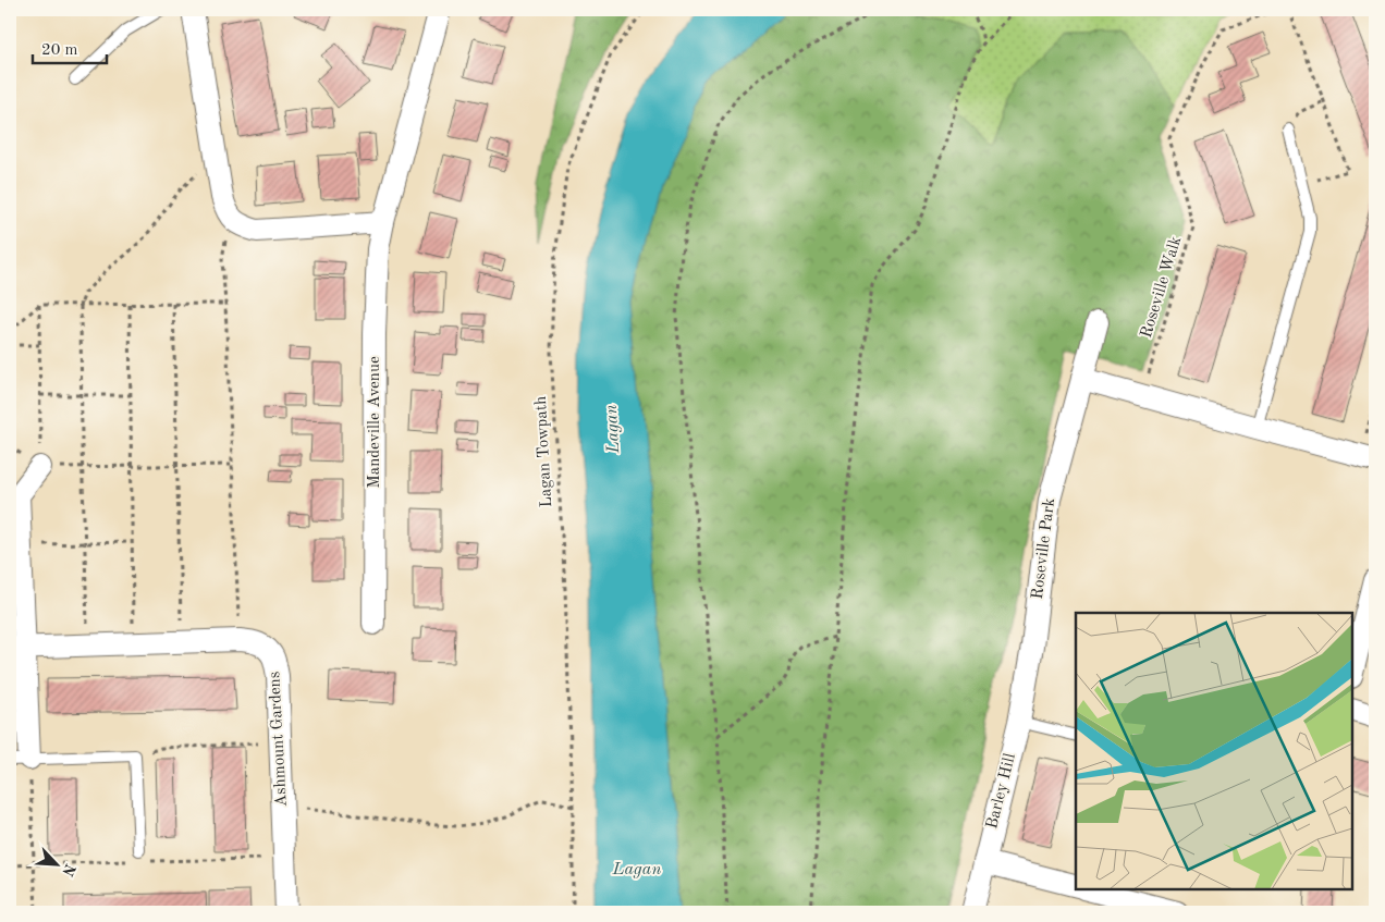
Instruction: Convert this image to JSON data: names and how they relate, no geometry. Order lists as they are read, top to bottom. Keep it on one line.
{"streets":{"street":["Mandeville Avenue","Roseville Park","Ashmount Gardens","Barley Hill"],"path":["Roseville Walk","Lagan Towpath"]},"crossings":[["Roseville Park","Barley Hill"]],"water":["Lagan"],"scale_bar":"20 m","north":"bottom right"}
